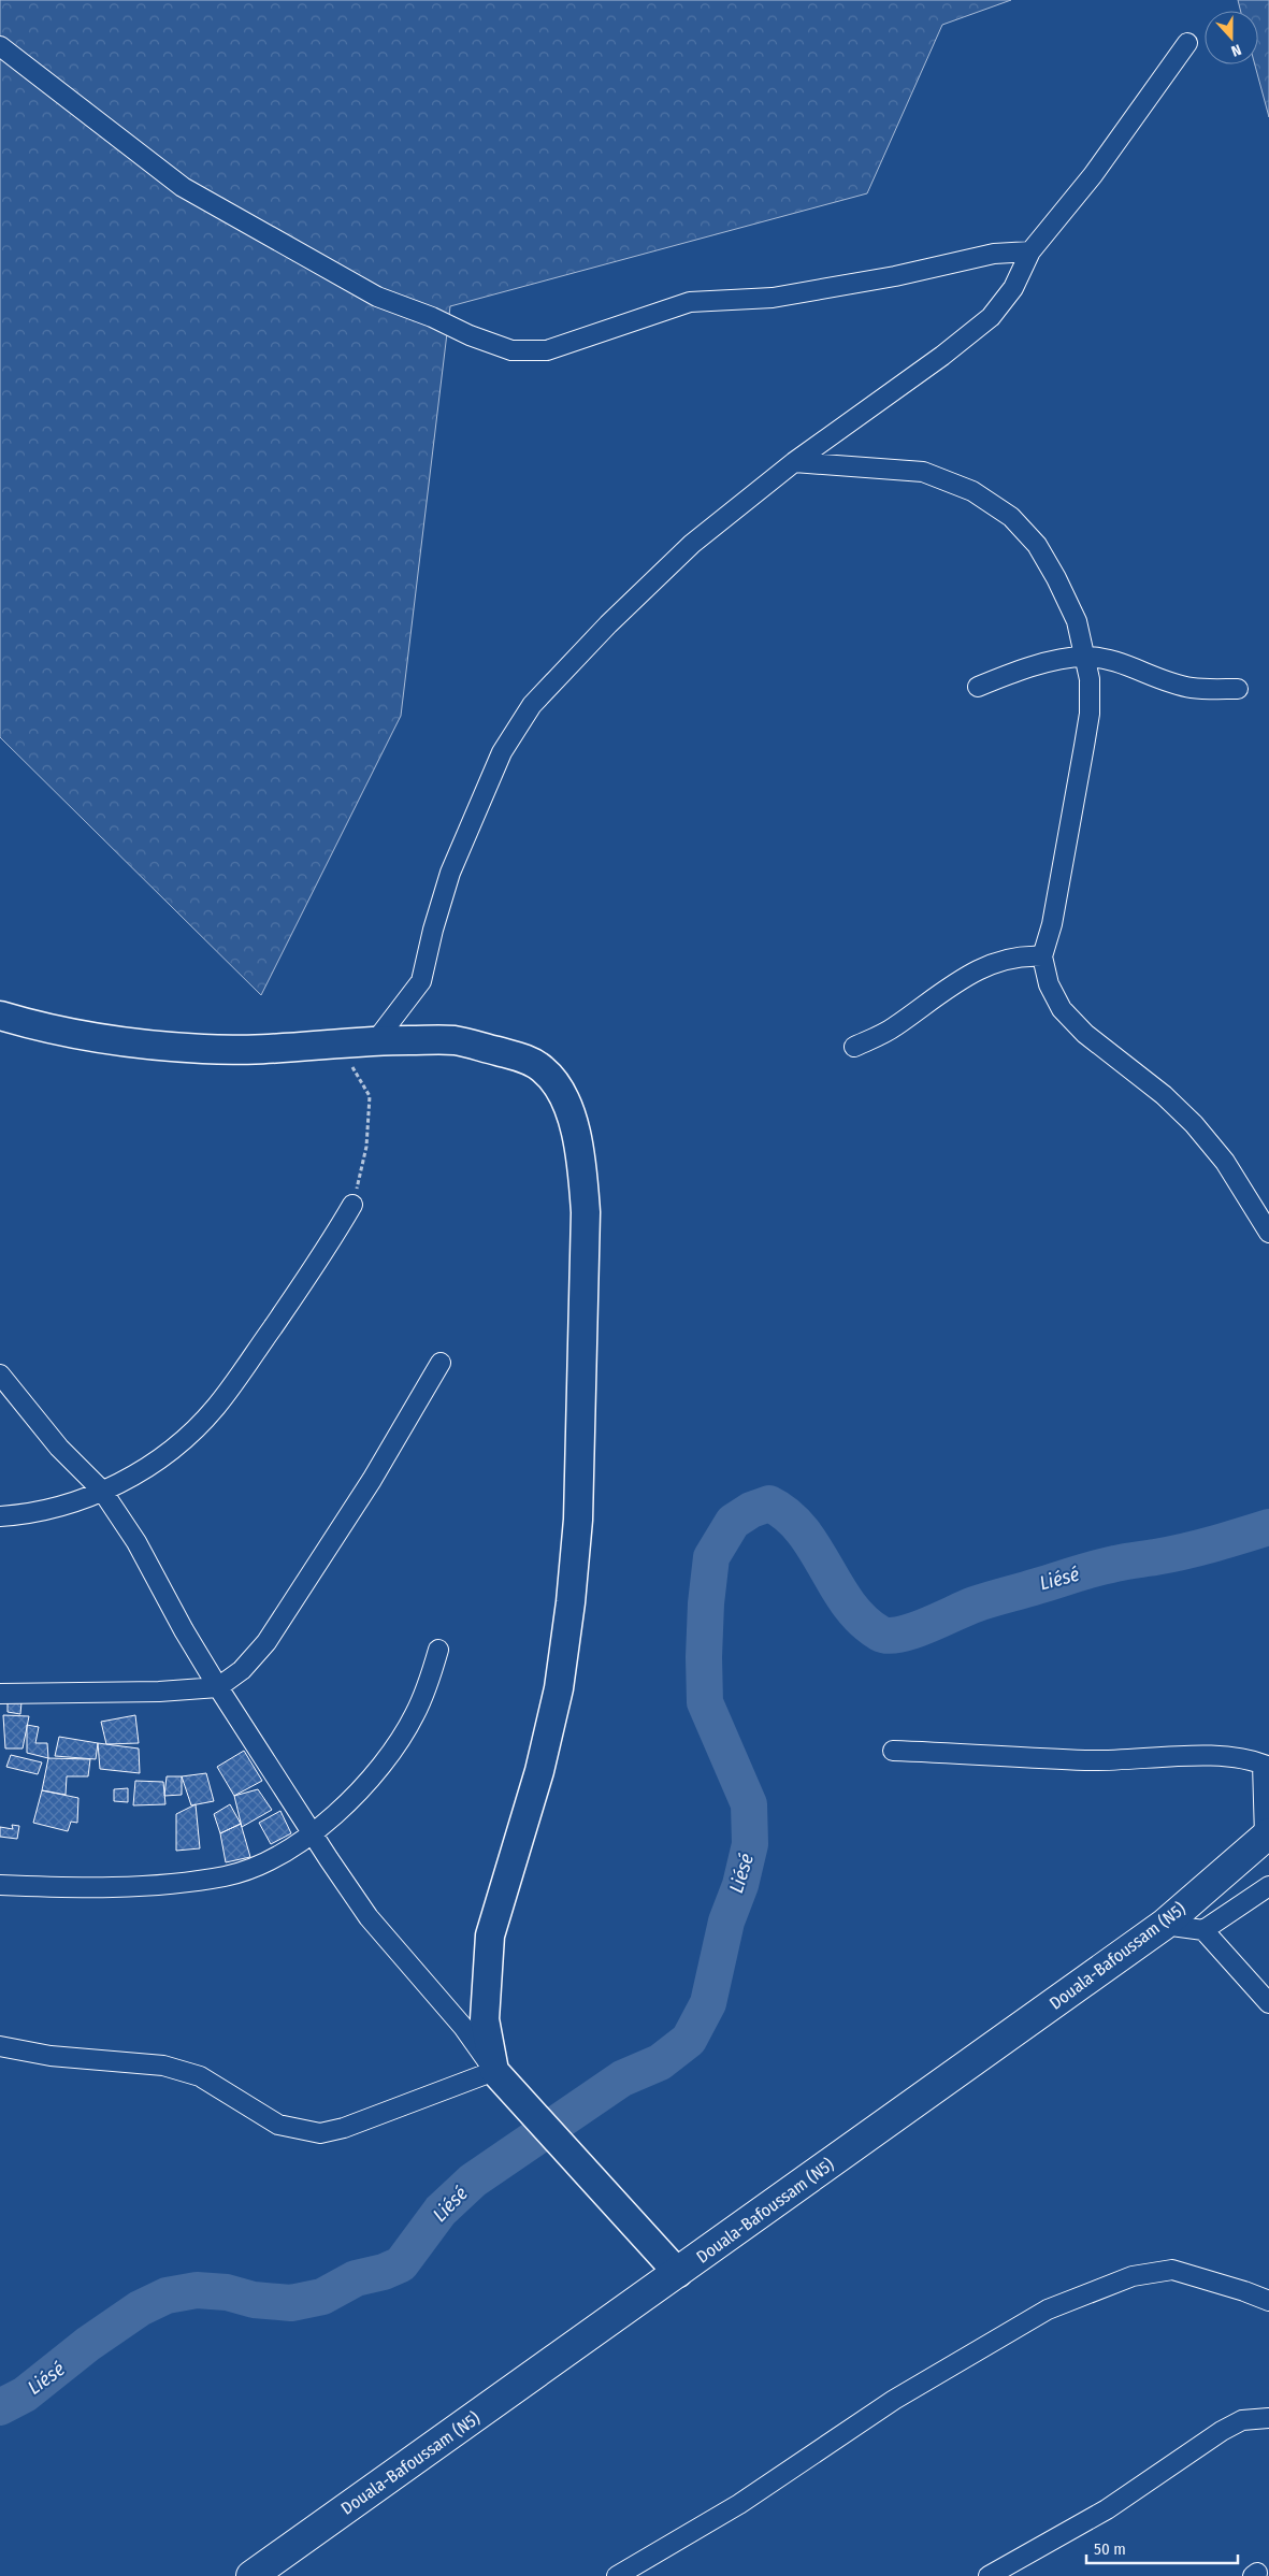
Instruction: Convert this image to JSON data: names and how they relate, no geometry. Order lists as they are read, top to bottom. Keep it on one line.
{"streets":{"highway":["Douala-Bafoussam (N5)"]},"water":["Liésé"],"scale_bar":"50 m","north":"bottom"}
